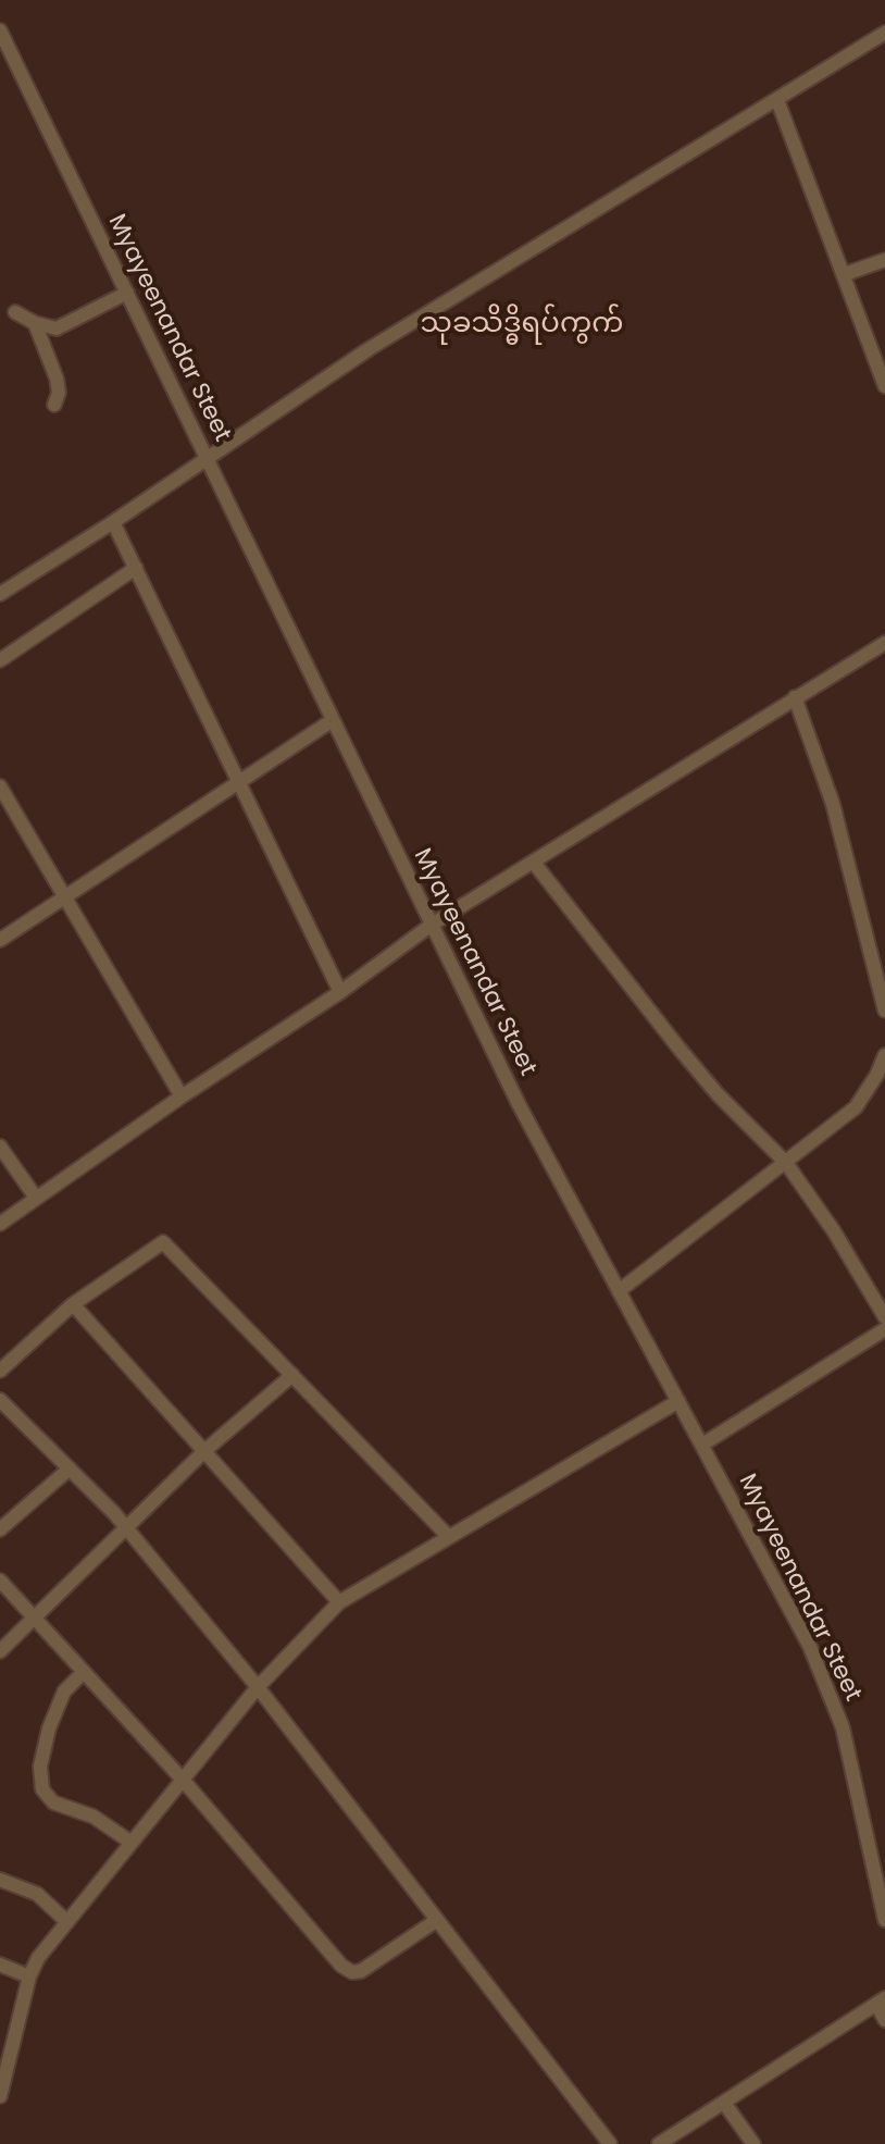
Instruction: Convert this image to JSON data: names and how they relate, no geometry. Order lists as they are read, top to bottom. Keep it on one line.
{"streets":{"street":["Myayeenandar Steet"]},"districts":["သုခသိဒ္ဓိရပ်ကွက်"]}
